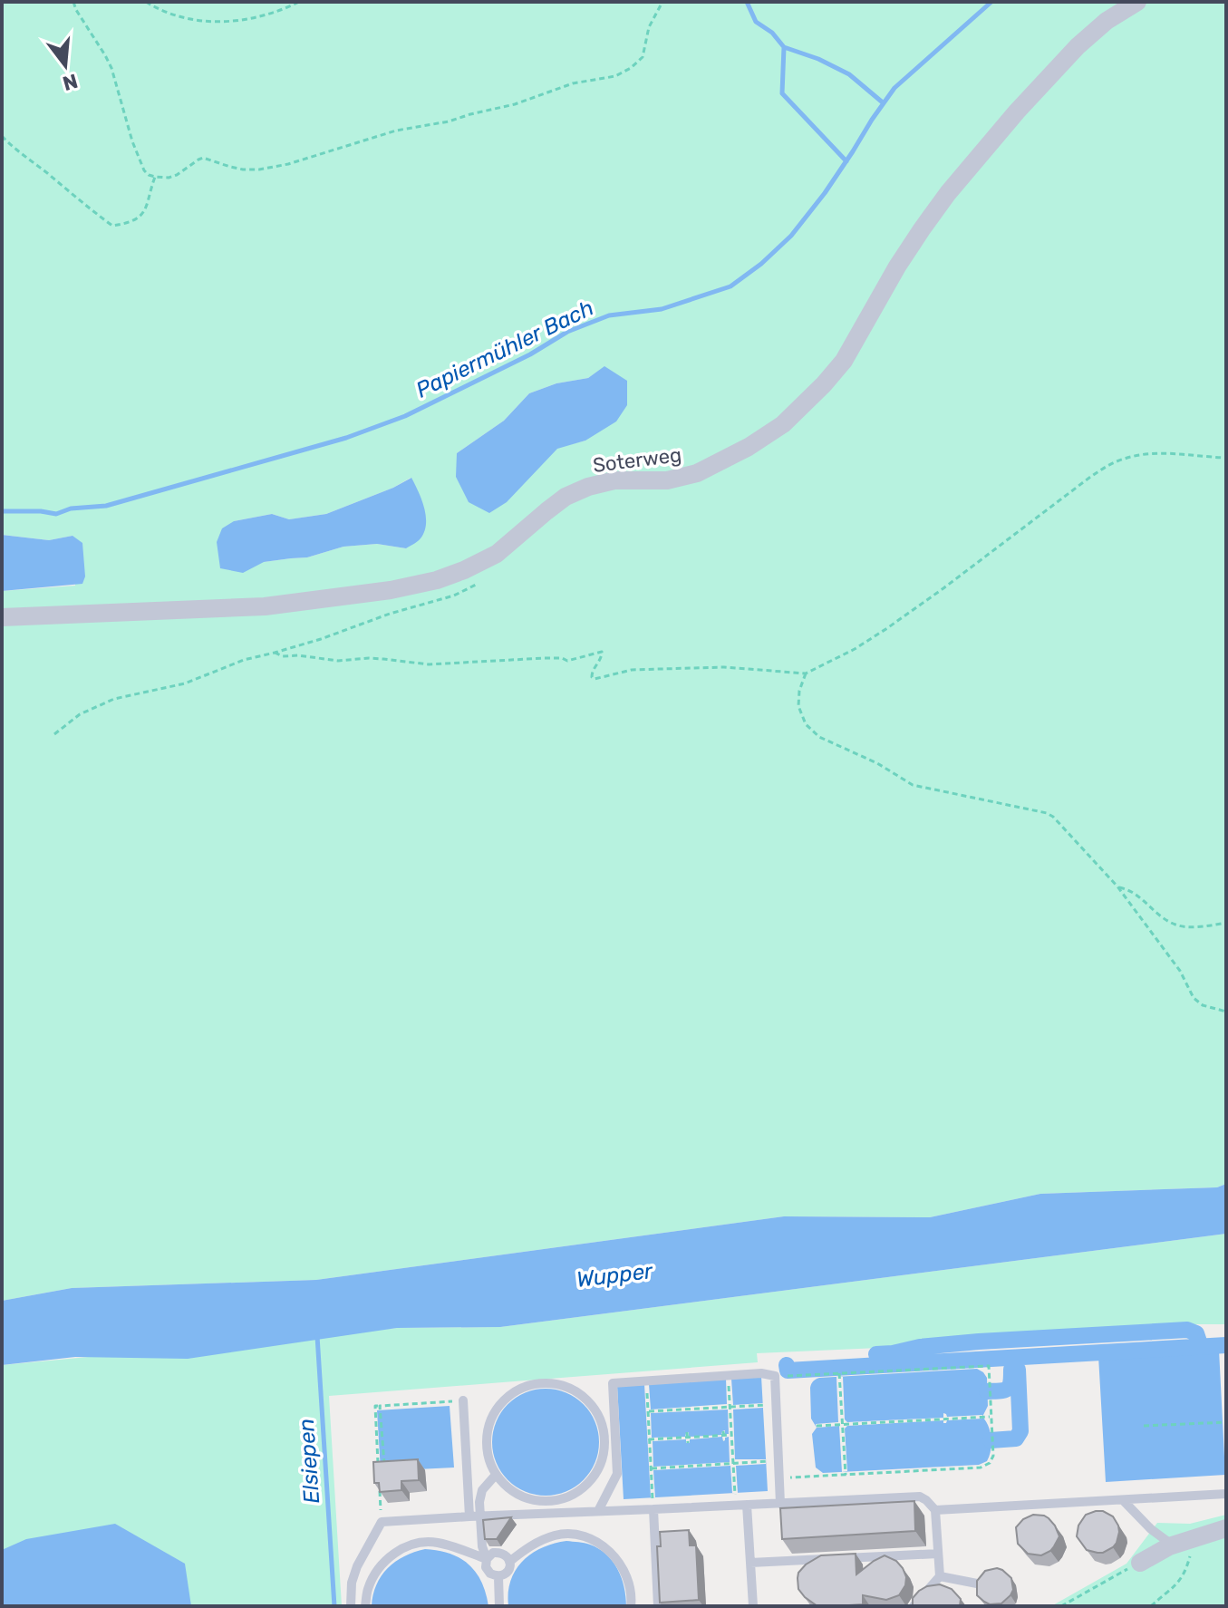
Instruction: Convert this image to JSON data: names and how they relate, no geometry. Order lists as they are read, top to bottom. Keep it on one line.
{"streets":{"street":["Soterweg"]},"water":["Papiermühler Bach","Wupper","Elsiepen"],"north":"bottom"}
